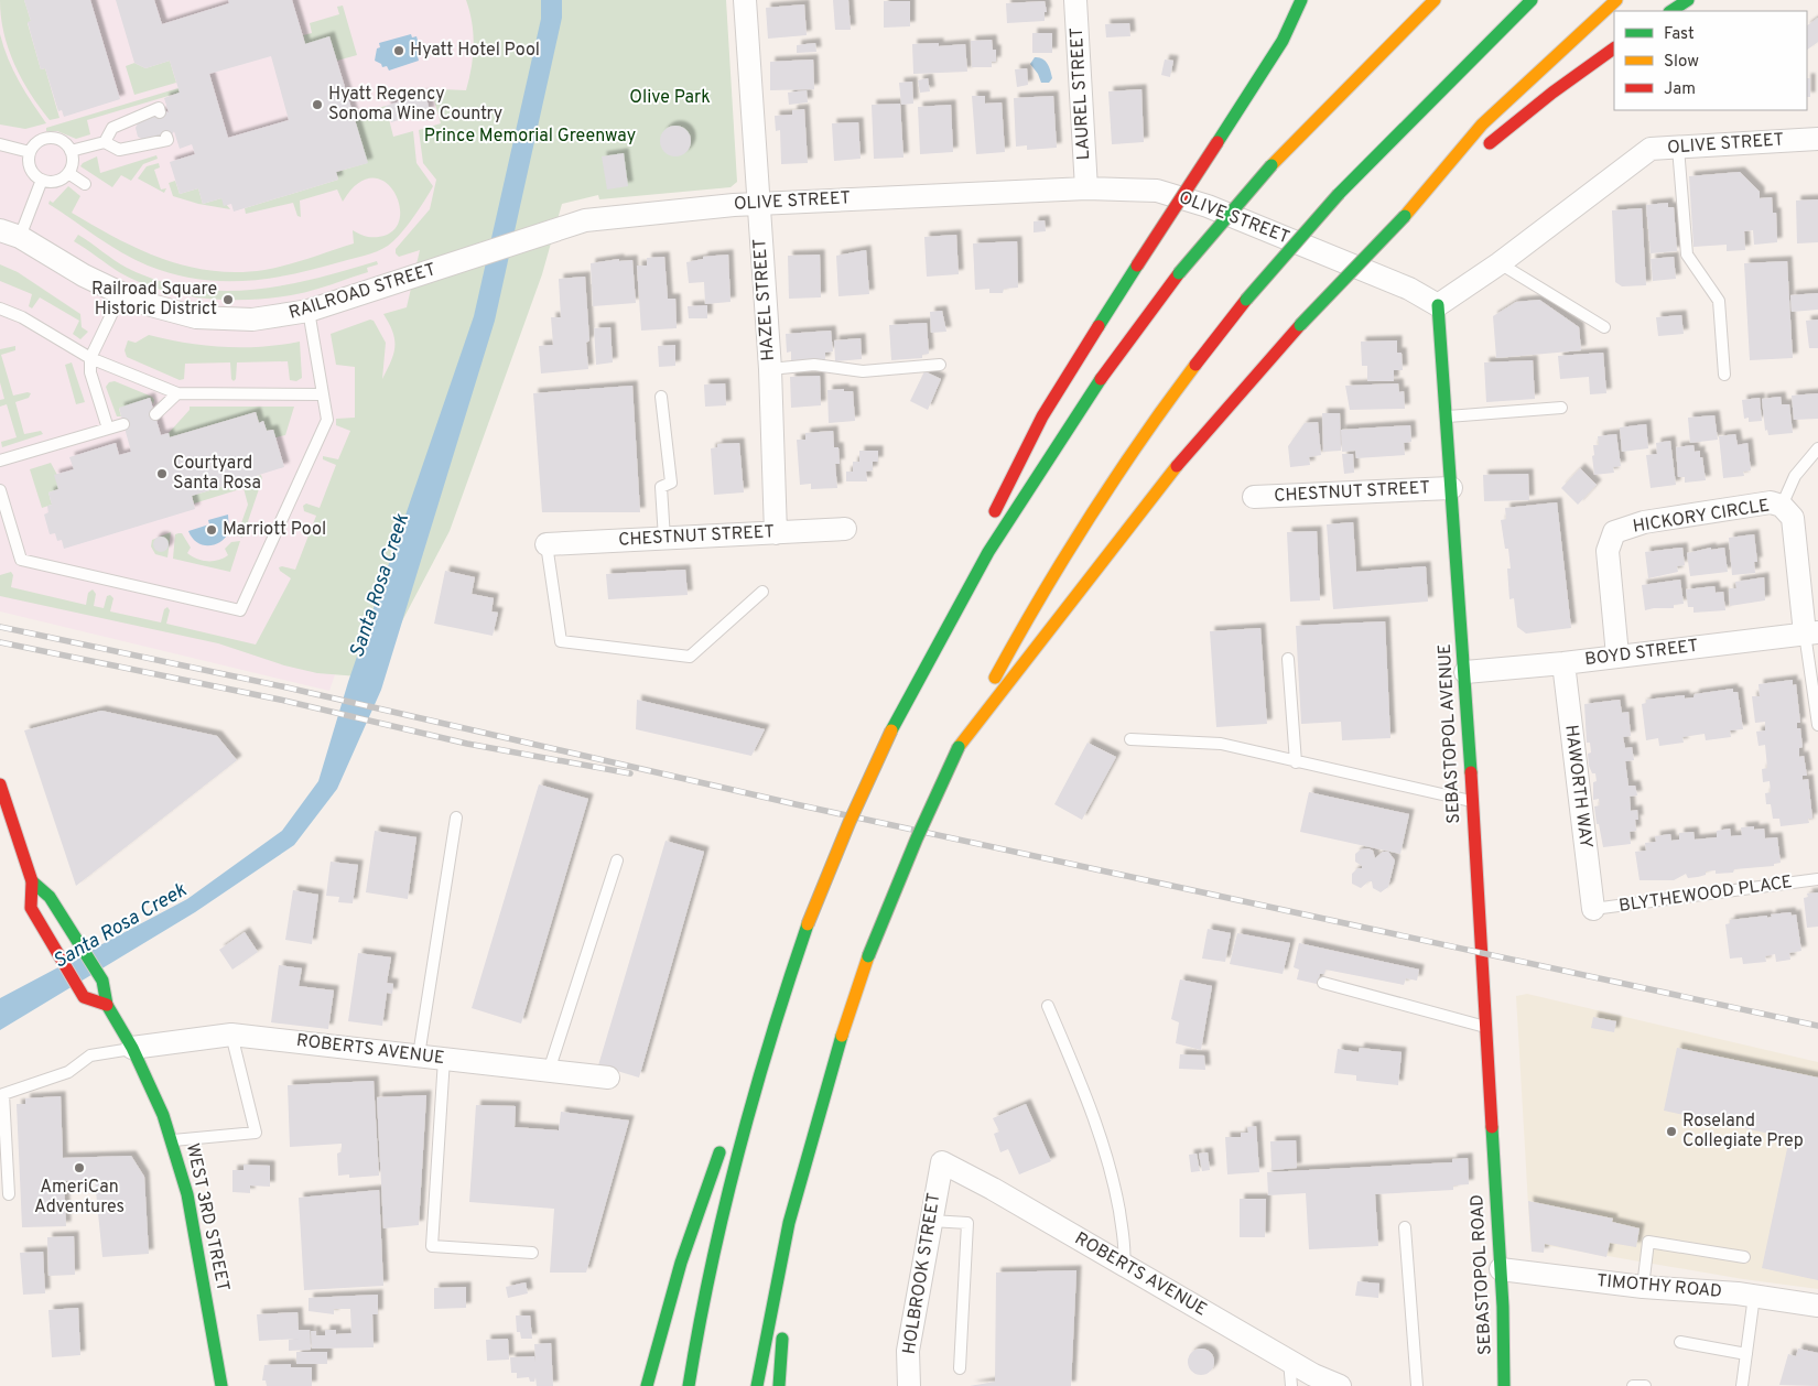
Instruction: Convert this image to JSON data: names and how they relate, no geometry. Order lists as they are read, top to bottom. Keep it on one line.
{"streets":{"main road":["SEBASTOPOL AVENUE","WEST 3RD STREET","SEBASTOPOL ROAD"],"street":["LAUREL STREET","OLIVE STREET","RAILROAD STREET","HAZEL STREET","CHESTNUT STREET","HICKORY CIRCLE","BOYD STREET","HAWORTH WAY","ROBERTS AVENUE","HOLBROOK STREET","TIMOTHY ROAD"],"lane":["BLYTHEWOOD PLACE"]},"crossings":[["LAUREL STREET","OLIVE STREET"],["OLIVE STREET","RAILROAD STREET"],["OLIVE STREET","HAZEL STREET"],["OLIVE STREET","SEBASTOPOL AVENUE"],["HAZEL STREET","CHESTNUT STREET"],["CHESTNUT STREET","SEBASTOPOL AVENUE"],["HICKORY CIRCLE","BOYD STREET"],["BOYD STREET","SEBASTOPOL AVENUE"],["BOYD STREET","HAWORTH WAY"],["SEBASTOPOL AVENUE","SEBASTOPOL ROAD"],["HAWORTH WAY","BLYTHEWOOD PLACE"],["ROBERTS AVENUE","WEST 3RD STREET"],["ROBERTS AVENUE","HOLBROOK STREET"],["SEBASTOPOL ROAD","TIMOTHY ROAD"]],"water":["Santa Rosa Creek"],"parks":["Olive Park","Prince Memorial Greenway"],"places":["Hyatt Hotel Pool","Hyatt Regency Sonoma Wine Country","Railroad Square Historic District","Courtyard Santa Rosa","Marriott Pool","Roseland Collegiate Prep","AmeriCan Adventures"],"legend":["Fast","Slow","Jam"]}
